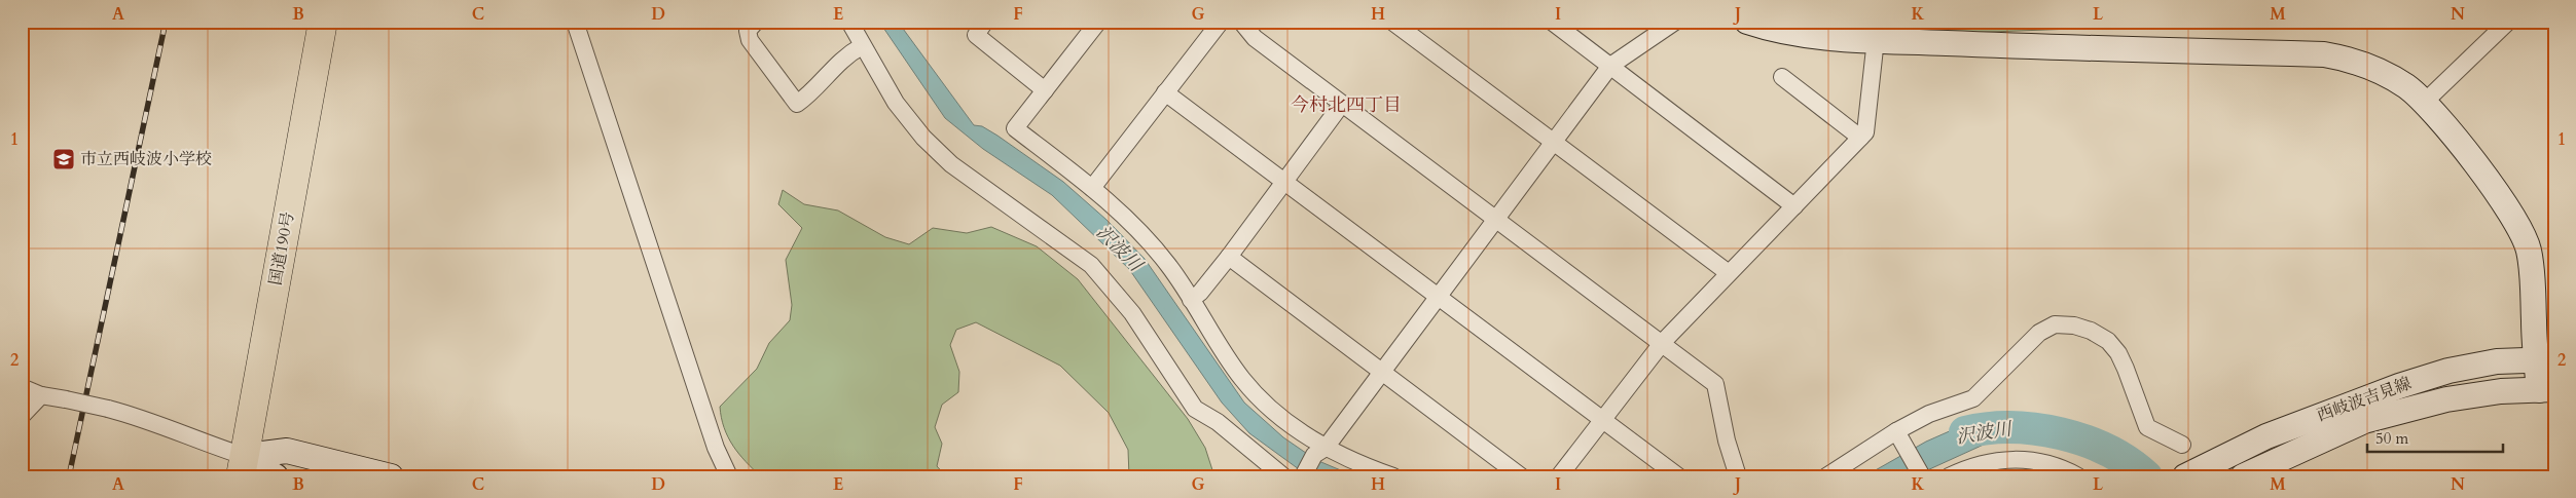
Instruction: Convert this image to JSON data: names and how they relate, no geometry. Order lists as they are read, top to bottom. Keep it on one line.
{"streets":{"highway":["国道190号"],"street":["西岐波吉見線"]},"districts":["今村北四丁目"],"water":["沢波川"],"places":{"school or university":["市立西岐波小学校"]},"scale_bar":"50 m","grid":{"columns":["A","B","C","D","E","F","G","H","I","J","K","L","M","N"],"rows":["1","2"]}}
